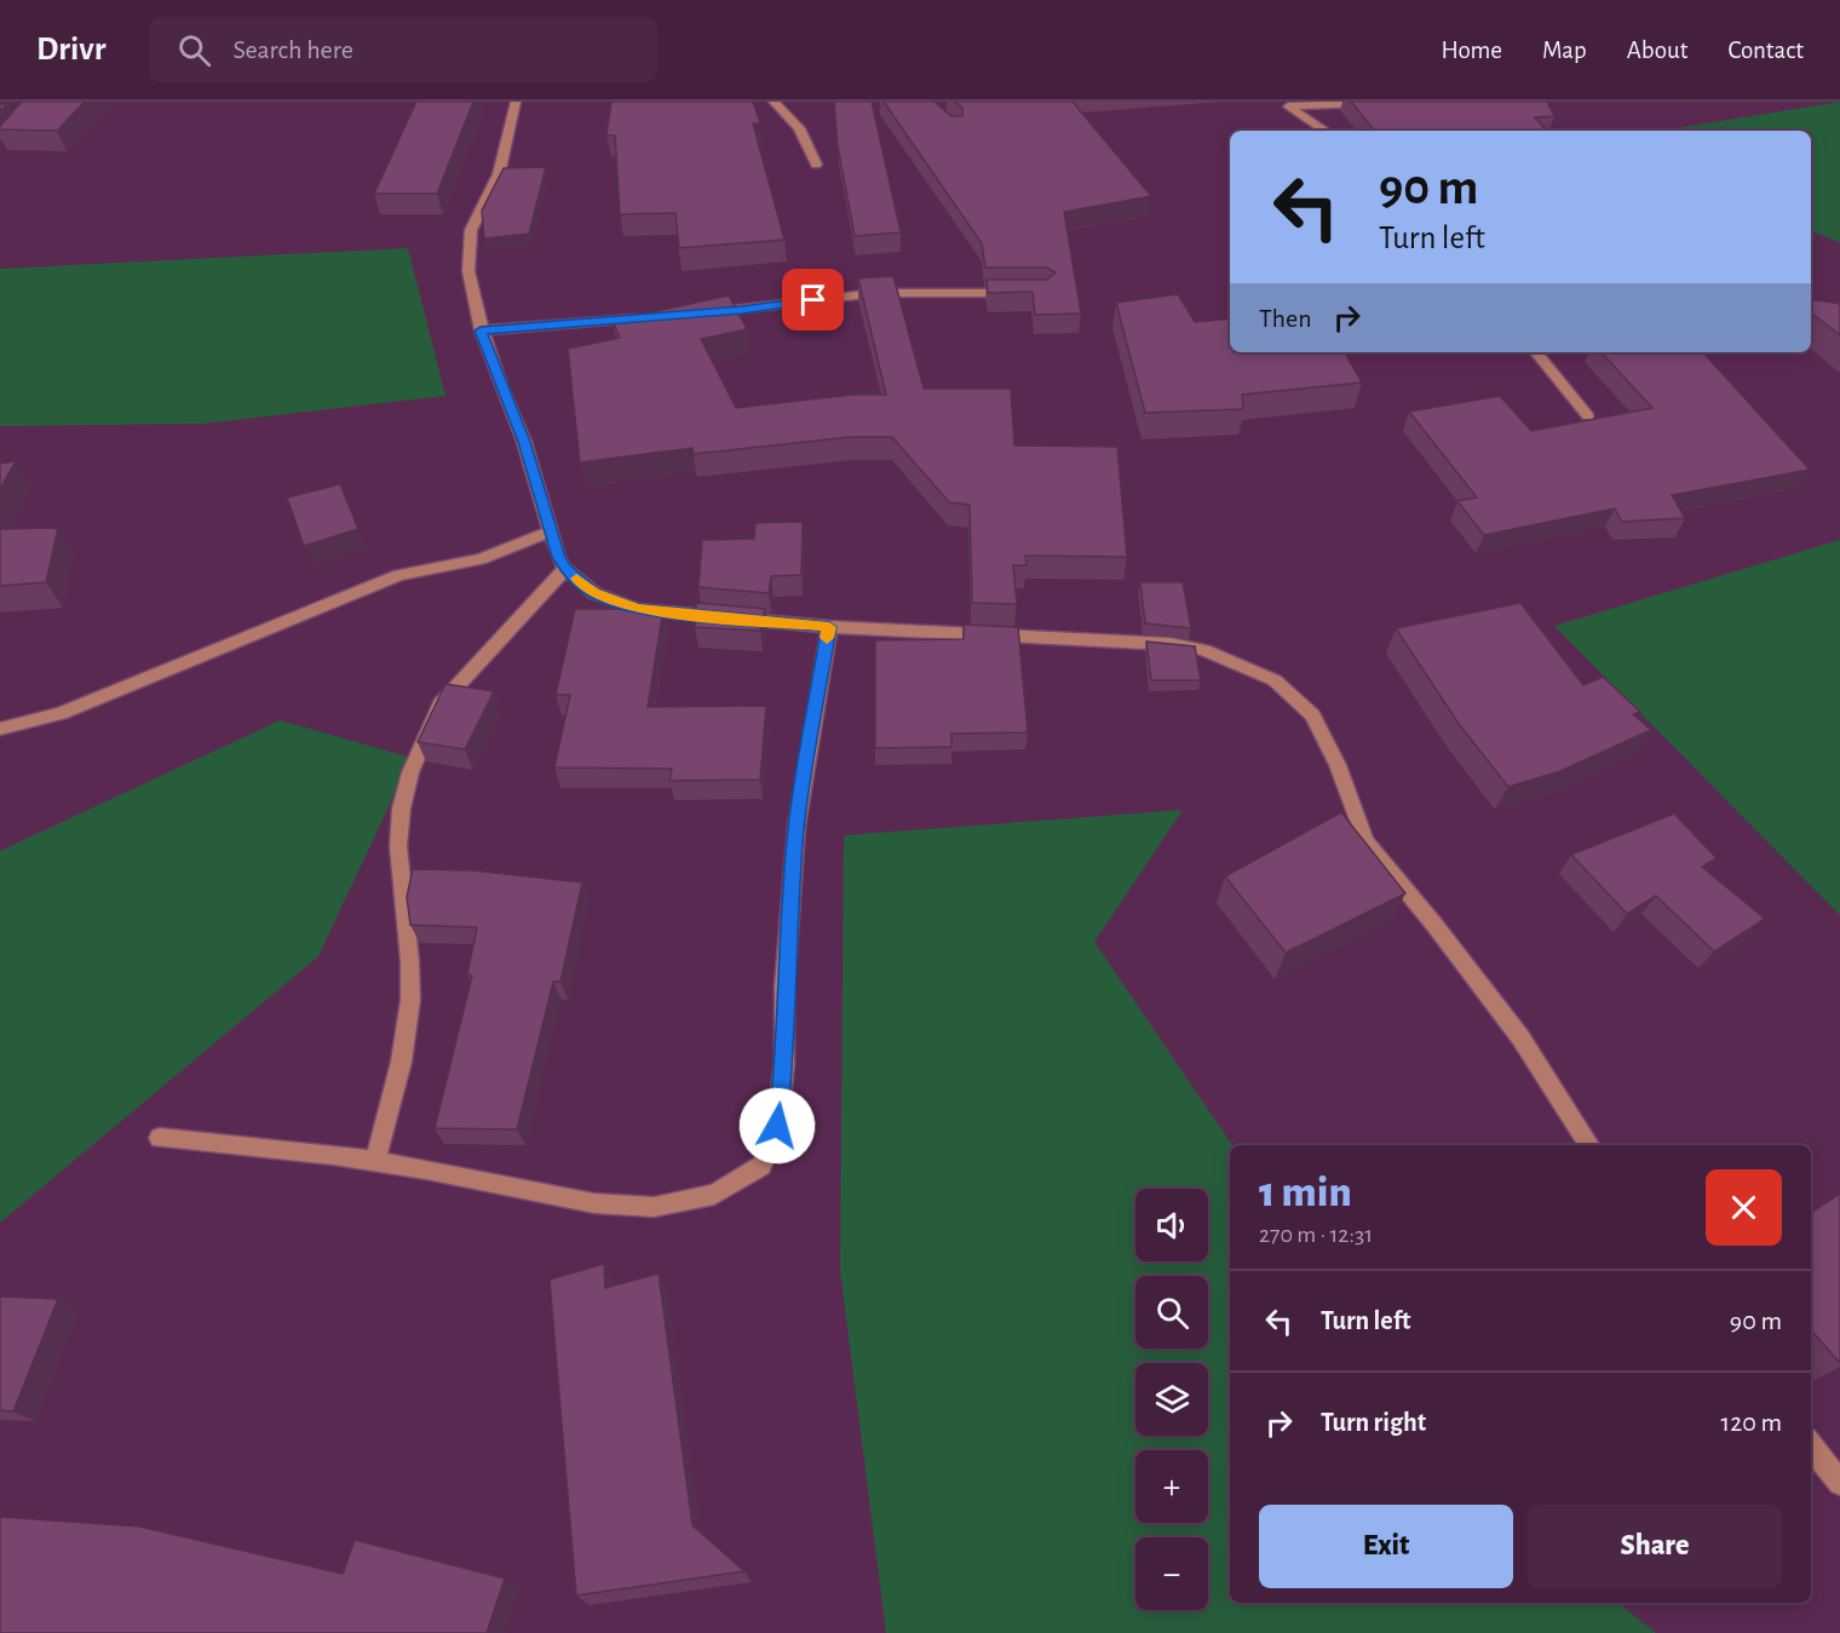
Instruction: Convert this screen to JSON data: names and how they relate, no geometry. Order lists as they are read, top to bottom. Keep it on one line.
{"page":{"header":"Drivr","search":"Search here","nav":["Home","Map","About","Contact"],"turn":["90 m","Turn left"],"then":"Then","heading":["1 min","270 m · 12:31"],"map_buttons":["+","−"],"list":[{"name":"Turn left","value":"90 m"},{"name":"Turn right","value":"120 m"}],"buttons":["Exit","Share"]}}
